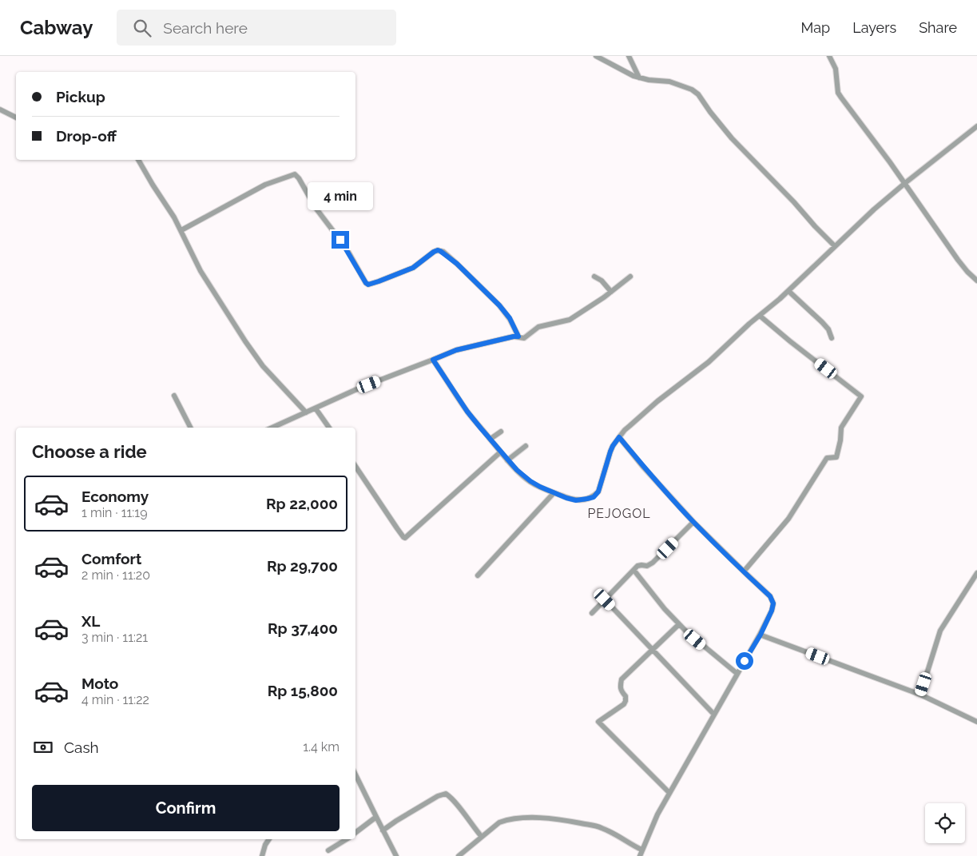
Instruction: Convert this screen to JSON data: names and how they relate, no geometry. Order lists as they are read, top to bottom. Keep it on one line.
{"districts":["PEJOGOL"],"page":{"header":"Cabway","search":"Search here","nav":["Map","Layers","Share"],"banner":["Pickup","Drop-off"],"bubble":"4 min","heading":"Choose a ride","list":[{"name":"Economy","note":"1 min · 11:19","value":"Rp 22,000"},{"name":"Comfort","note":"2 min · 11:20","value":"Rp 29,700"},{"name":"XL","note":"3 min · 11:21","value":"Rp 37,400"},{"name":"Moto","note":"4 min · 11:22","value":"Rp 15,800"}],"pay":["Cash","1.4 km"],"buttons":"Confirm"}}
